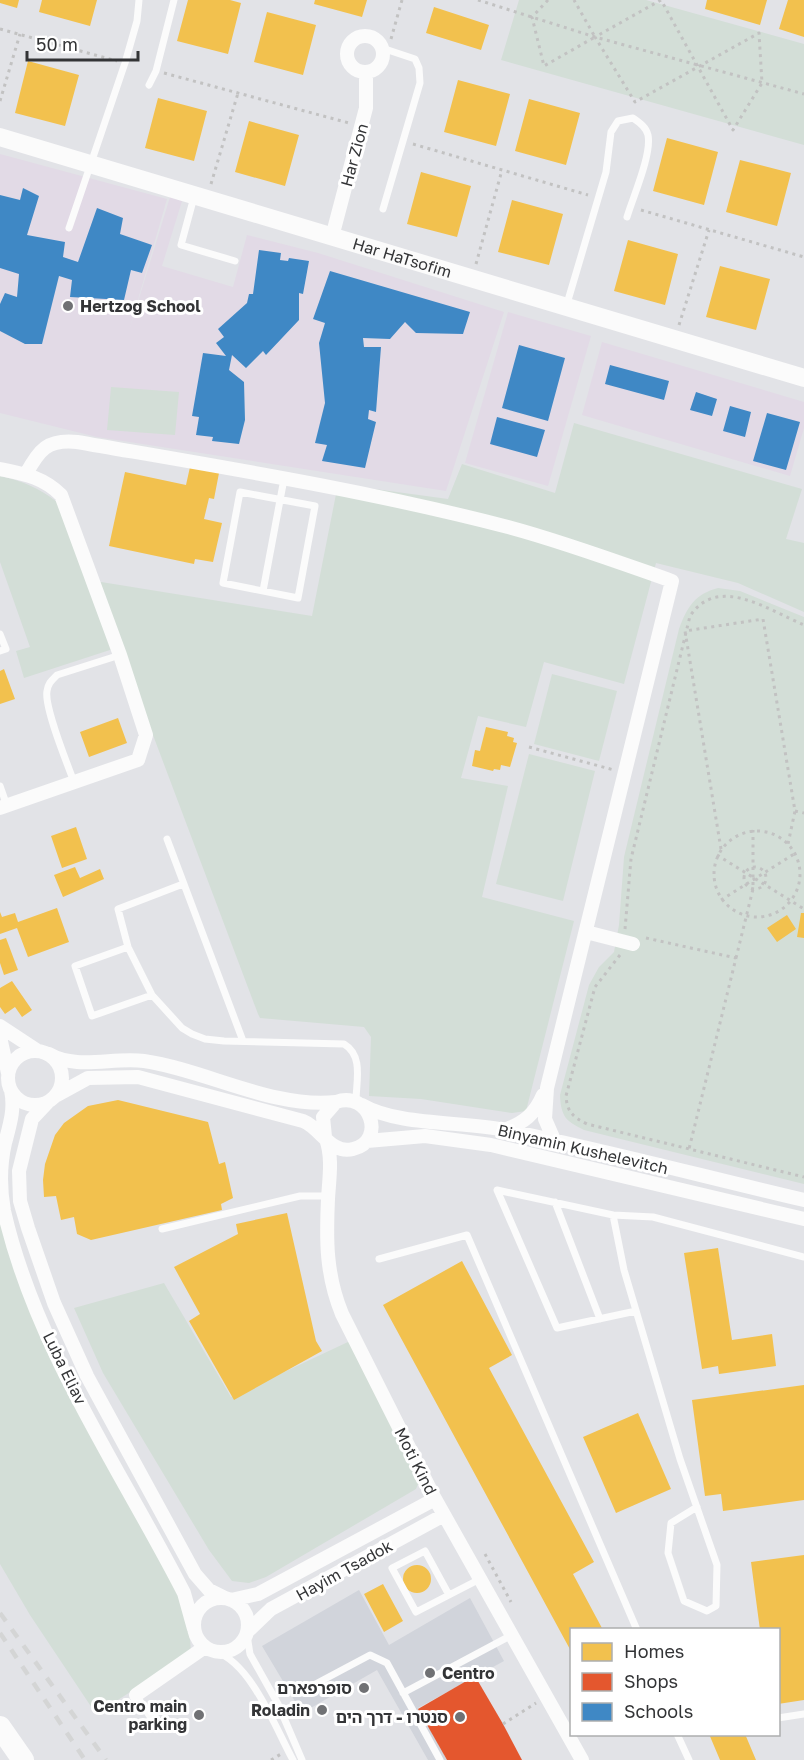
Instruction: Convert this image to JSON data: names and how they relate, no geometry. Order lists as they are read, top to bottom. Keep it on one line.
{"streets":{"street":["Har Zion","Har HaTsofim","Binyamin Kushelevitch","Luba Eliav","Moti Kind","Hayim Tsadok"]},"crossings":[["Har Zion","Har HaTsofim"],["Binyamin Kushelevitch","Moti Kind"],["Luba Eliav","Hayim Tsadok"],["Moti Kind","Hayim Tsadok"]],"places":["Hertzog School","Centro","סופרפארם","Roladin","Centro main parking","סנטרו - דרך הים"],"legend":["Homes","Shops","Schools"],"scale_bar":"50 m"}
